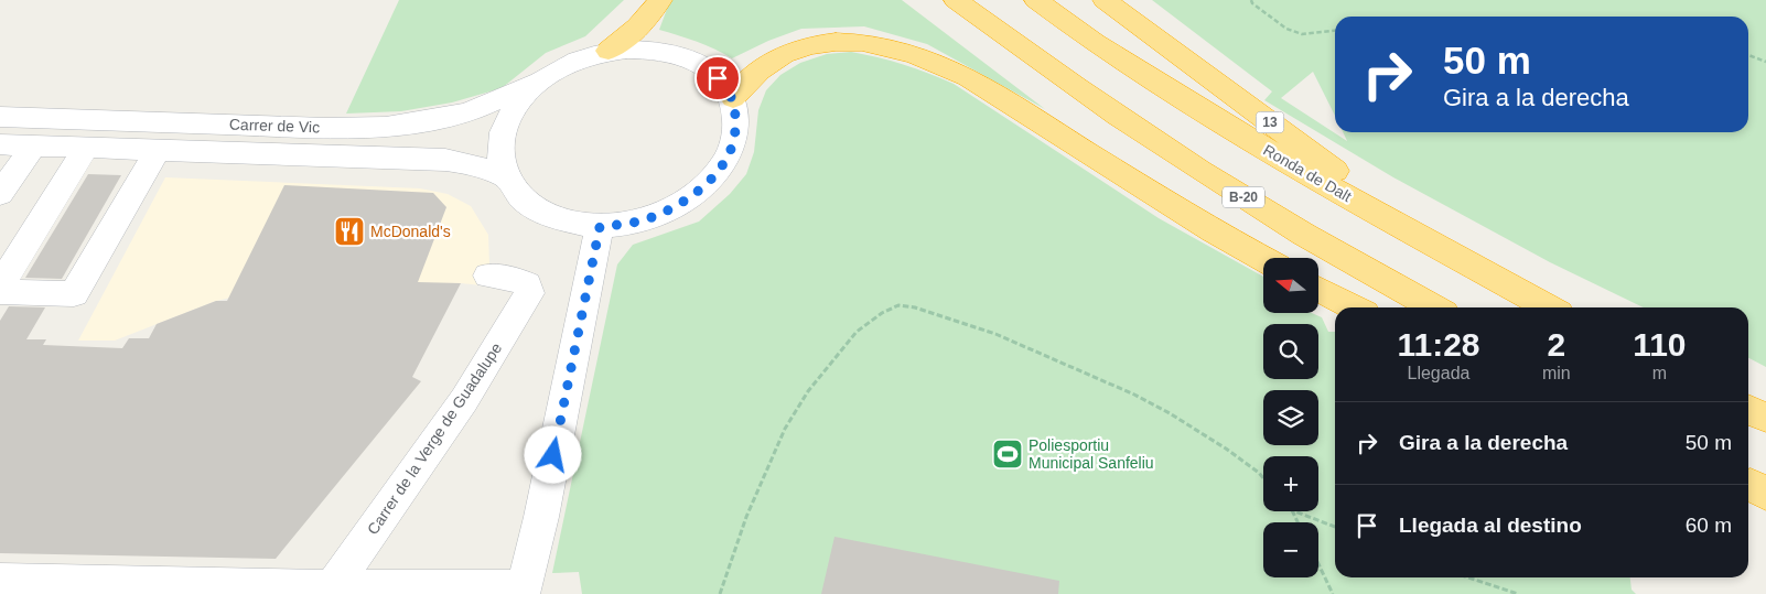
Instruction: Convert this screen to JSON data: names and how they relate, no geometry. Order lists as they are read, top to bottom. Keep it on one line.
{"streets":{"highway":["13","Ronda de Dalt","B-20"],"street":["Carrer de Vic","Carrer de la Verge de Guadalupe"]},"crossings":[["13","Ronda de Dalt"]],"places":{"restaurant":["McDonald's"],"sports":["Poliesportiu Municipal Sanfeliu"]},"north":"left","page":{"turn":["50 m","Gira a la derecha"],"map_buttons":["+","−"],"eta":["11:28","Llegada","2","min","110","m"],"list":[{"name":"Gira a la derecha","value":"50 m"},{"name":"Llegada al destino","value":"60 m"}]}}
